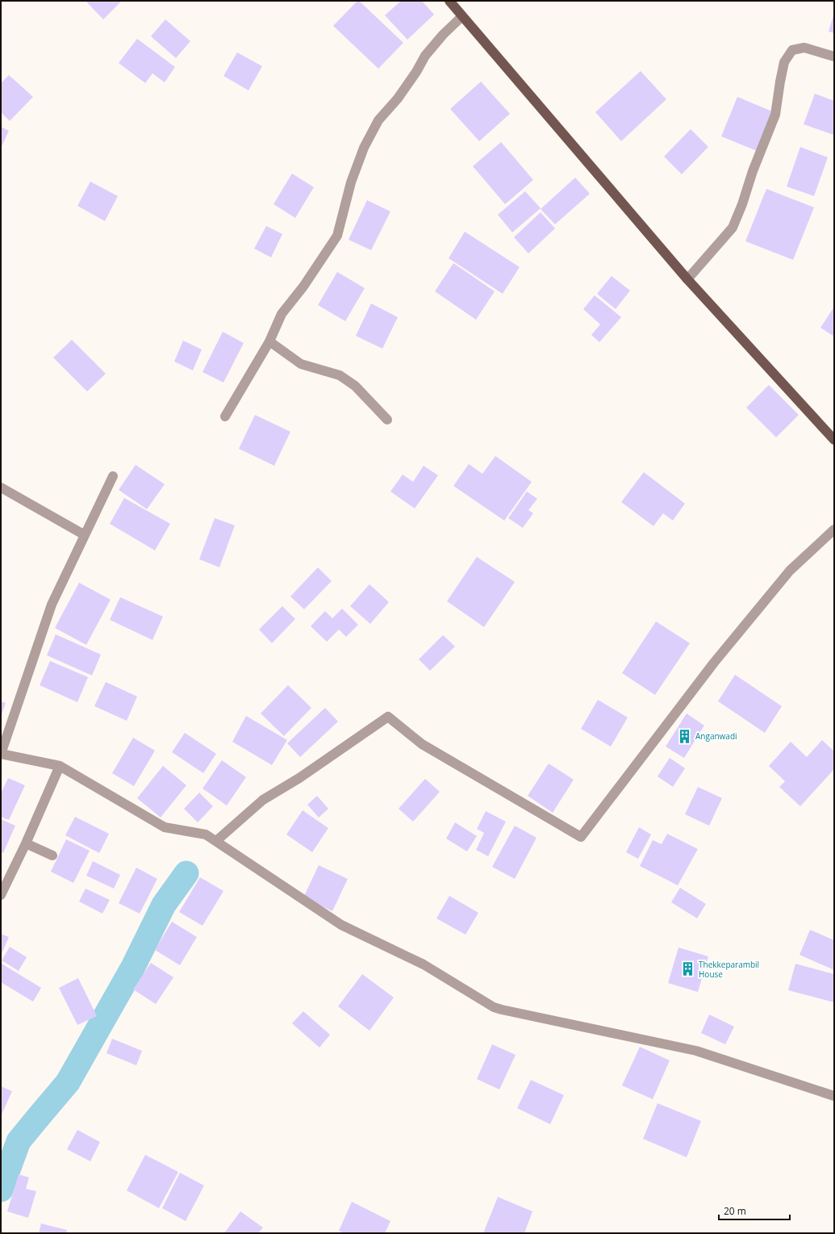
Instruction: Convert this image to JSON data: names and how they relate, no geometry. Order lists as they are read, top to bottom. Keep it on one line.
{"places":{"building":["Anganwadi","Thekkeparambil House"]},"scale_bar":"20 m"}
